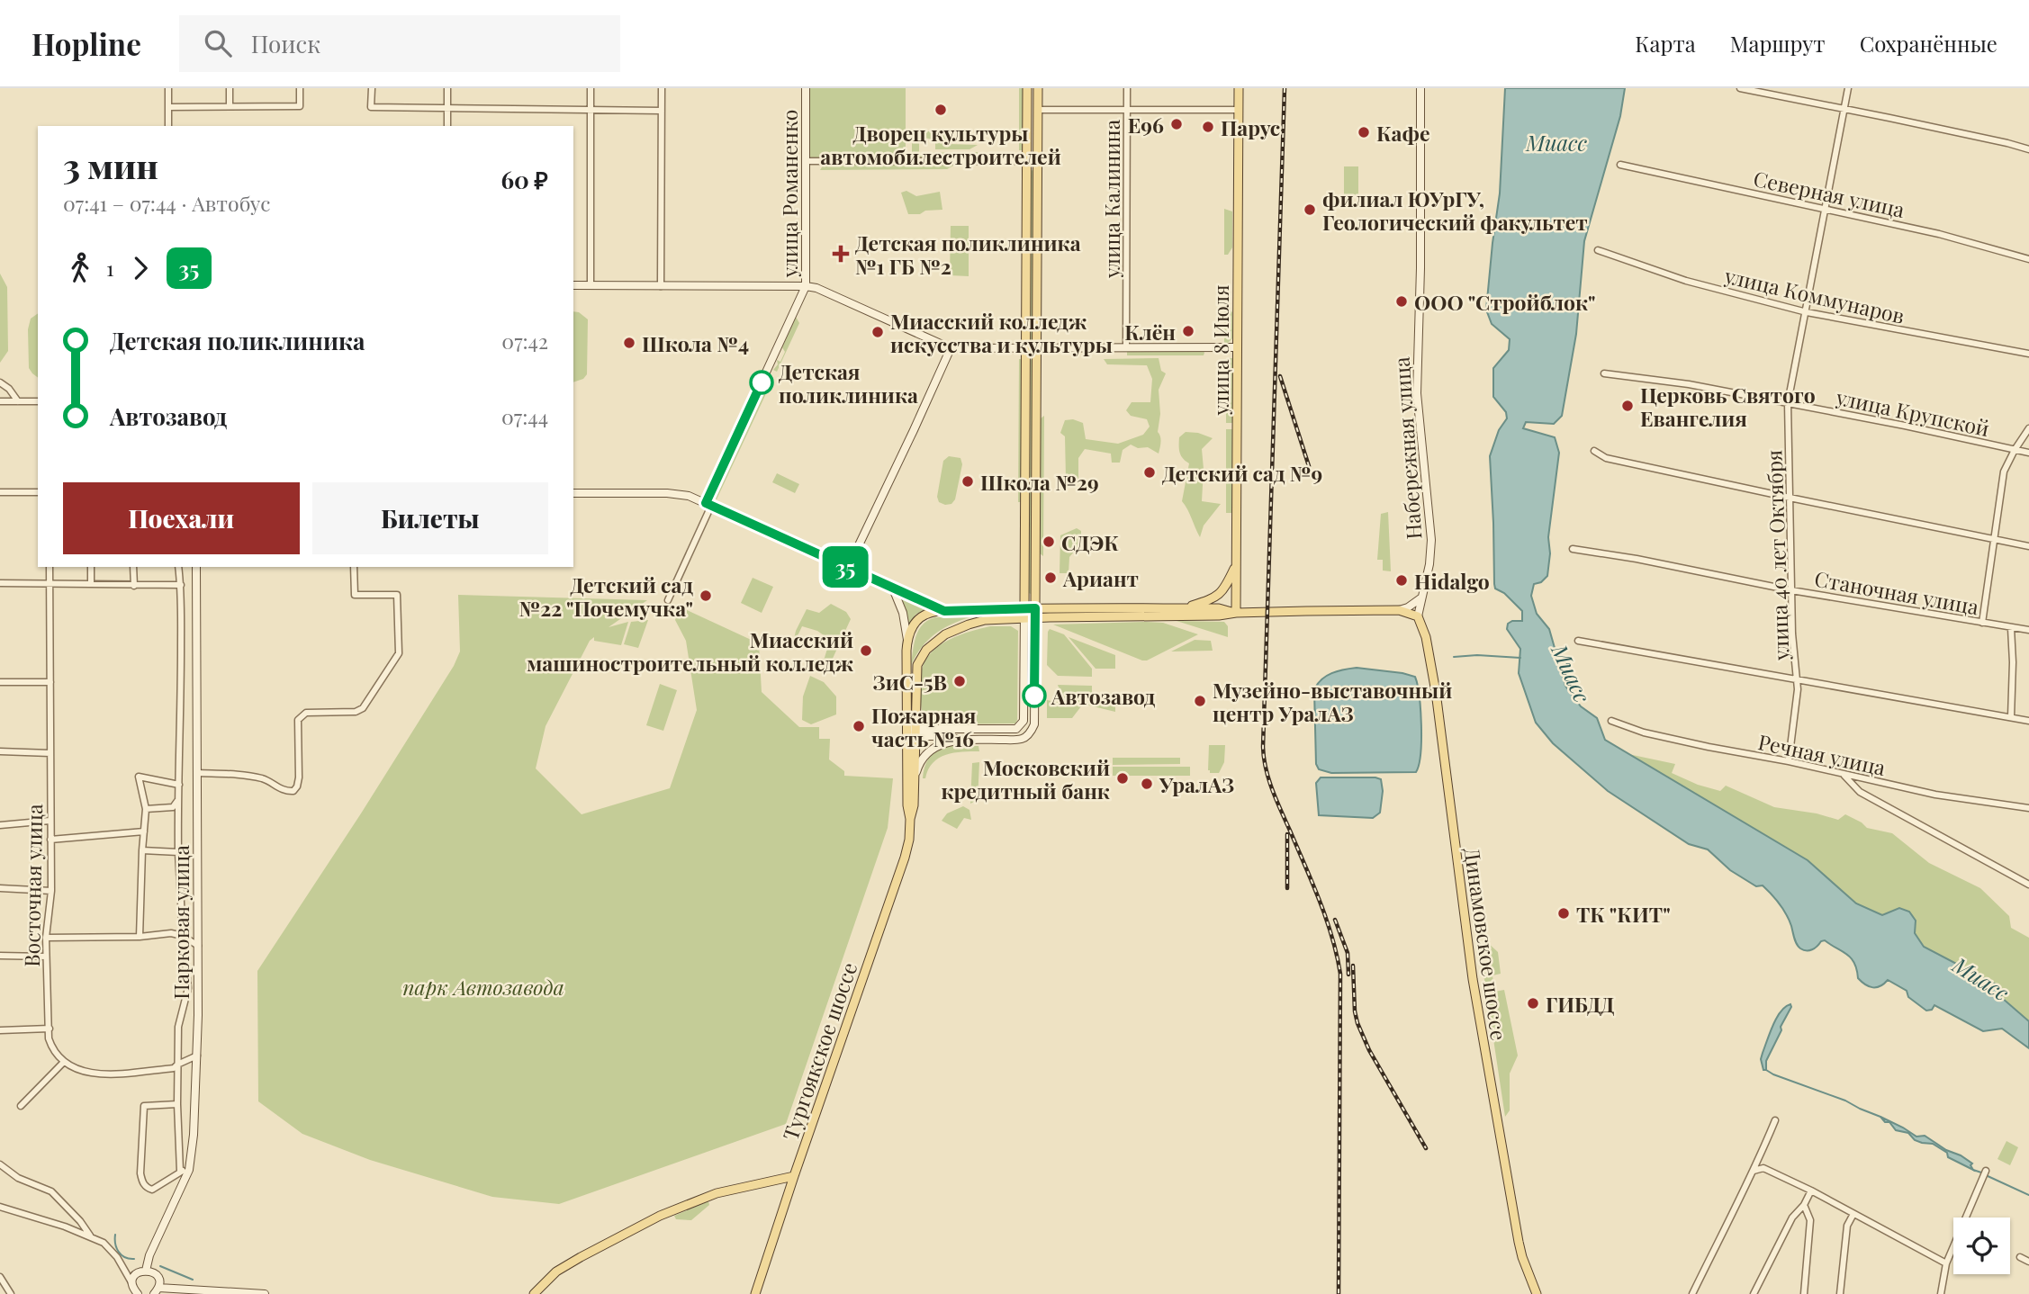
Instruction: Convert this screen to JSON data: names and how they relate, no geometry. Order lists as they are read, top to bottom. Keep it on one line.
{"streets":{"main road":["улица 8 Июля","Динамовское шоссе","Тургоякское шоссе"],"street":["улица Романенко","Северная улица","улица Калинина","улица Коммунаров","улица Крупской","Набережная улица","улица 40 лет Октября","Станочная улица","Речная улица","Восточная улица","Парковая улица"]},"crossings":[["Северная улица","улица 40 лет Октября"],["улица Коммунаров","улица 40 лет Октября"],["улица Крупской","улица 40 лет Октября"],["Набережная улица","Динамовское шоссе"],["улица 40 лет Октября","Станочная улица"],["улица 40 лет Октября","Речная улица"]],"water":["Миасс"],"parks":["парк Автозавода"],"places":{"other":["Дворец культуры автомобилестроителей","E96","Парус","Кафе","филиал ЮУрГУ, Геологический факультет","ООО \"Стройблок\"","Клён","Миасский колледж искусства и культуры","Школа №4","Детская поликлиника","Церковь Святого Евангелия","Детский сад №9","Школа №29","СДЭК","Ариант","Hidalgo","Детский сад №22 \"Почемучка\"","Миасский машиностроительный колледж","ЗиС-5В","Автозавод","Музейно-выставочный центр УралАЗ","Пожарная часть №16","Московский кредитный банк","УралАЗ","ТК \"КИТ\"","ГИБДД"],"health":["Детская поликлиника №1 ГБ №2"]},"lines":["bus line 35"],"page":{"header":"Hopline","search":"Поиск","nav":["Карта","Маршрут","Сохранённые"],"on_map":"35","heading":["3 мин","07:41 – 07:44 · Автобус","60 ₽"],"legs":["1","35"],"list":[{"name":"Детская поликлиника","value":"07:42"},{"name":"Автозавод","value":"07:44"}],"buttons":["Поехали","Билеты"]}}
